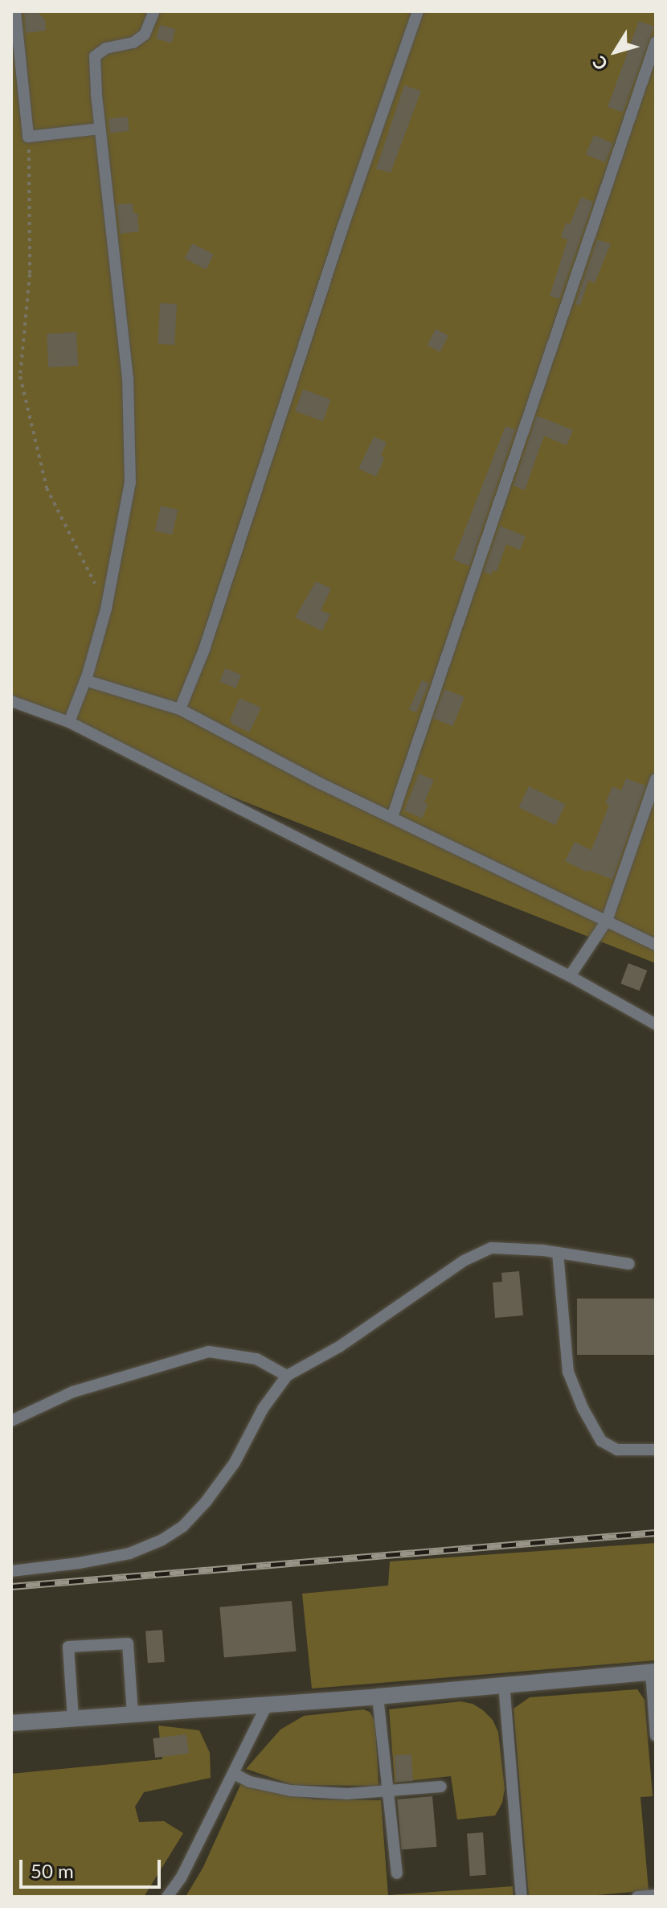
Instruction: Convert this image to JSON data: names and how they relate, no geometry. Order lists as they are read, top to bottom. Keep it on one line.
{"scale_bar":"50 m","north":"bottom left"}
